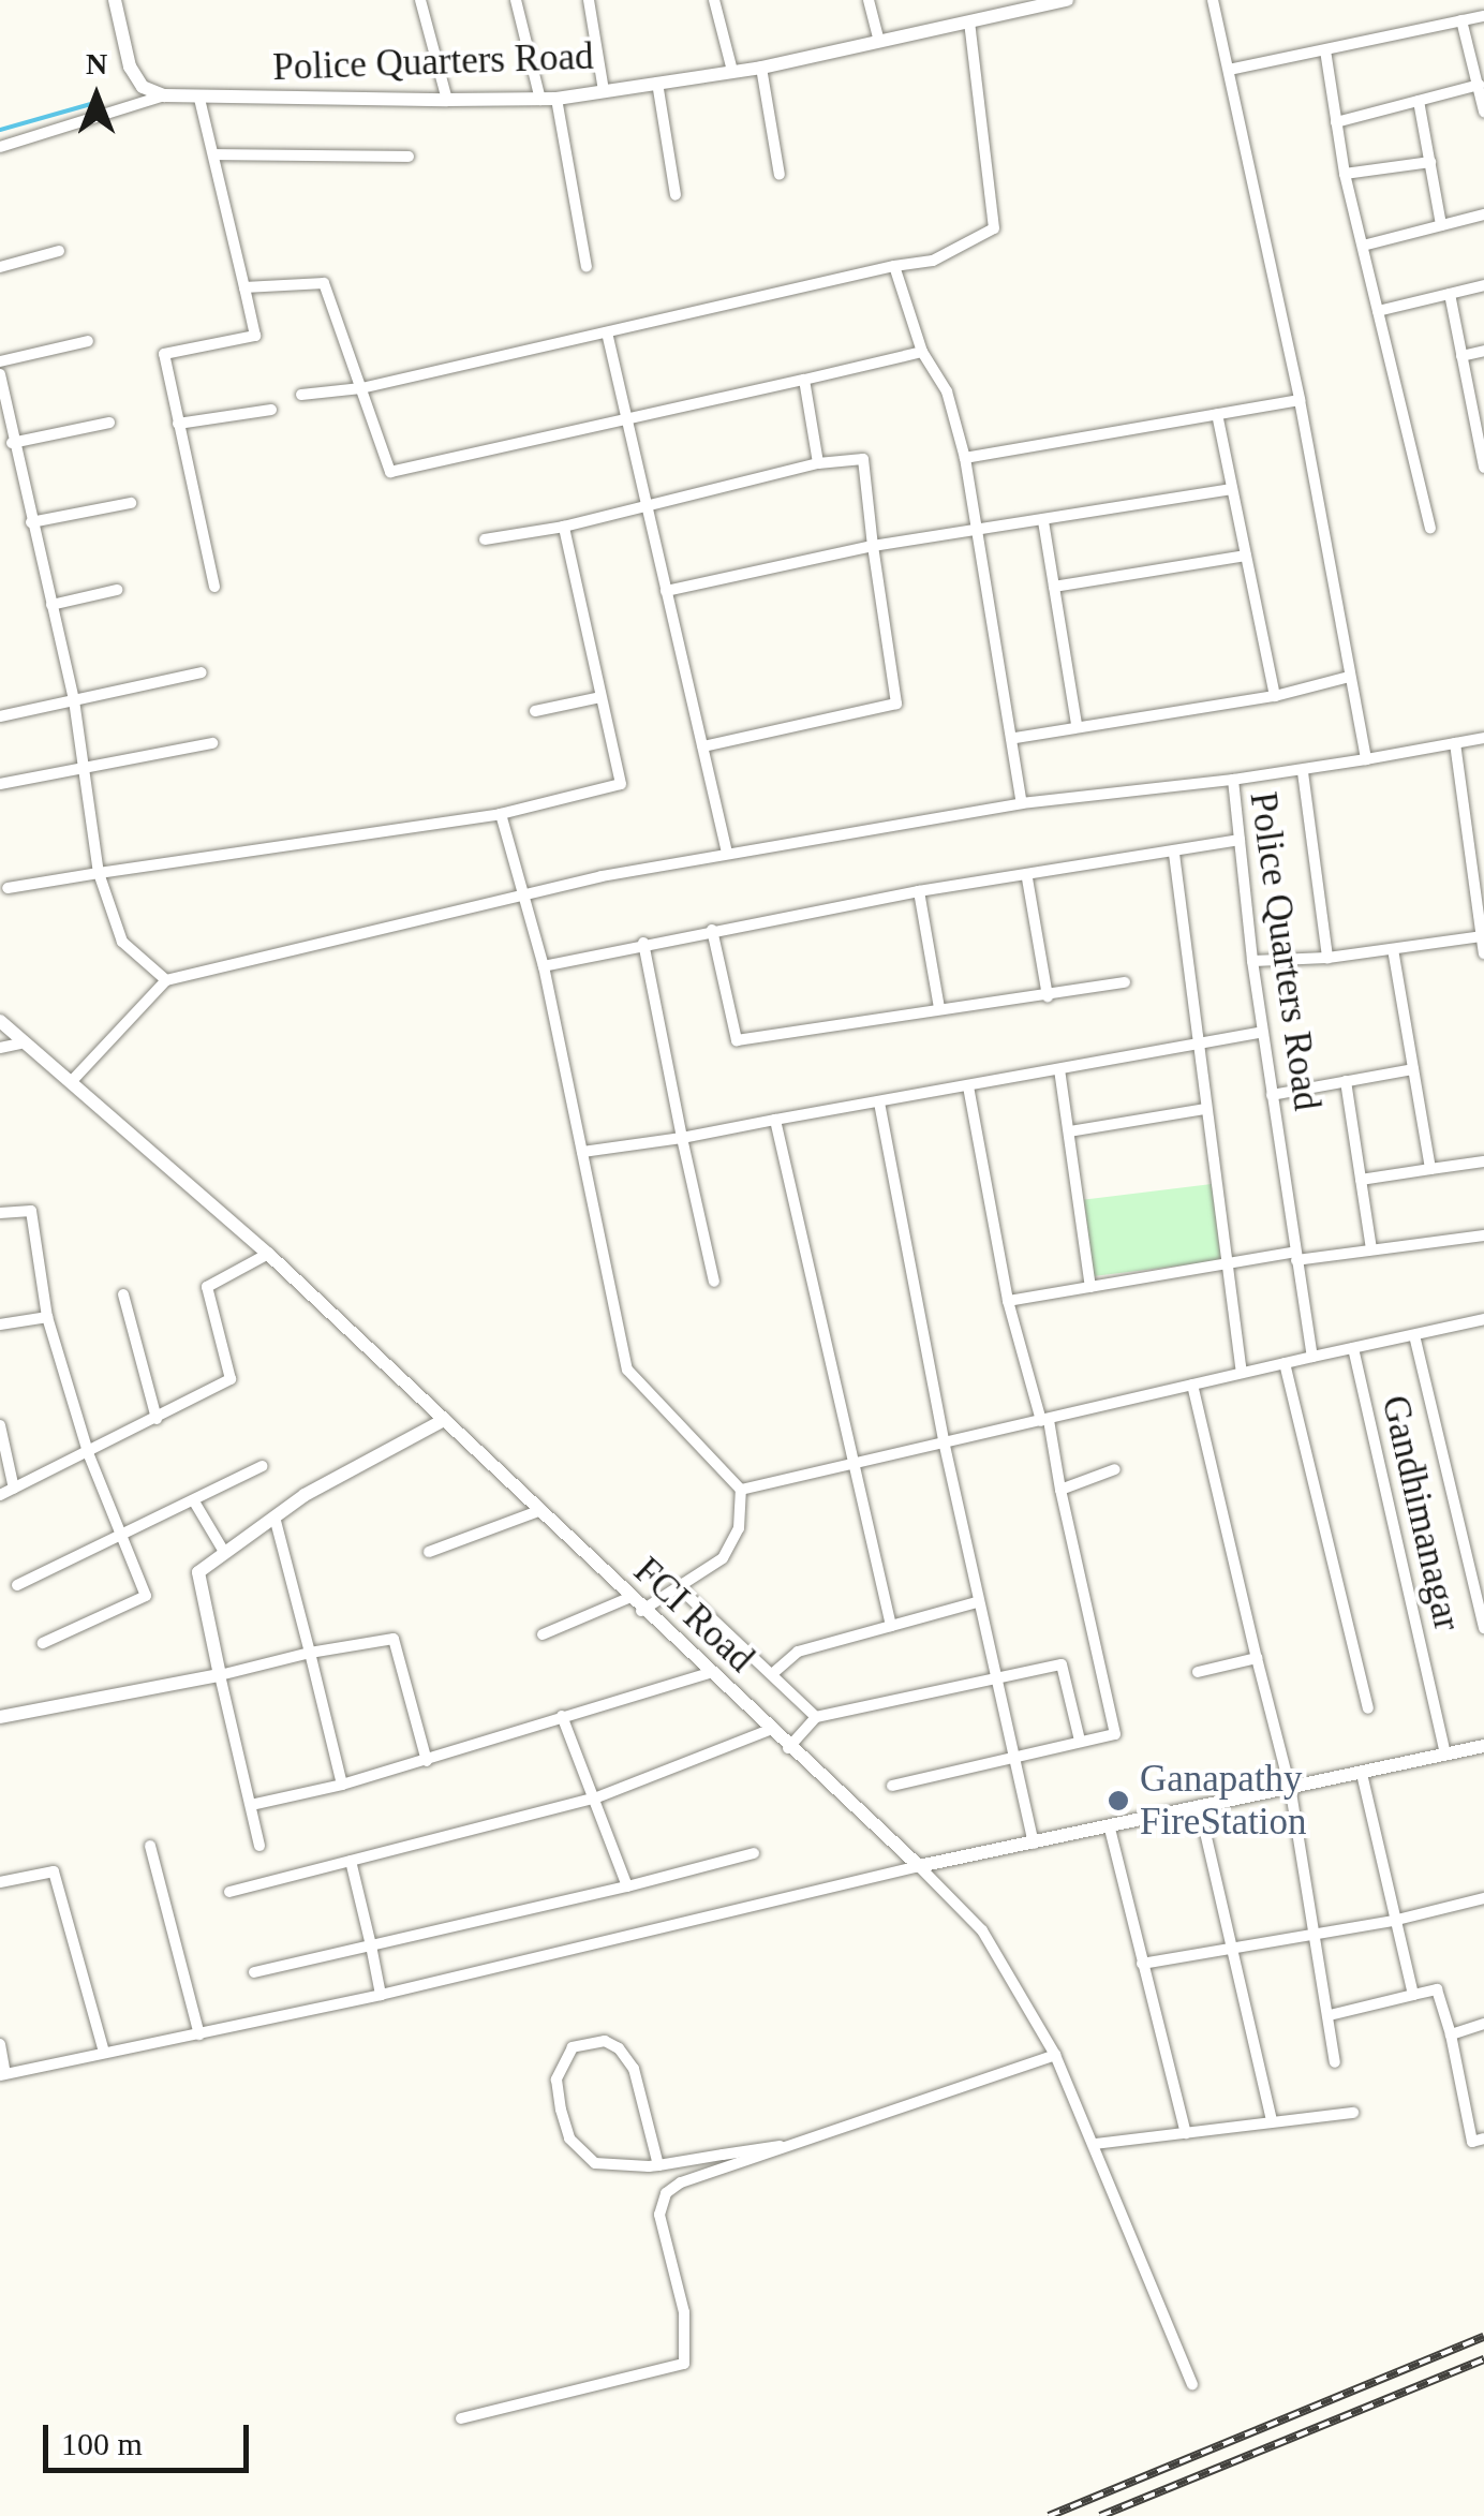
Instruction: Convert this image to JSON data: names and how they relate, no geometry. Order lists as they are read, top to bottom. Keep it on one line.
{"streets":{"street":["Police Quarters Road","Gandhimanagar","FCI Road"]},"places":["Ganapathy FireStation"],"scale_bar":"100 m","north":"top"}
